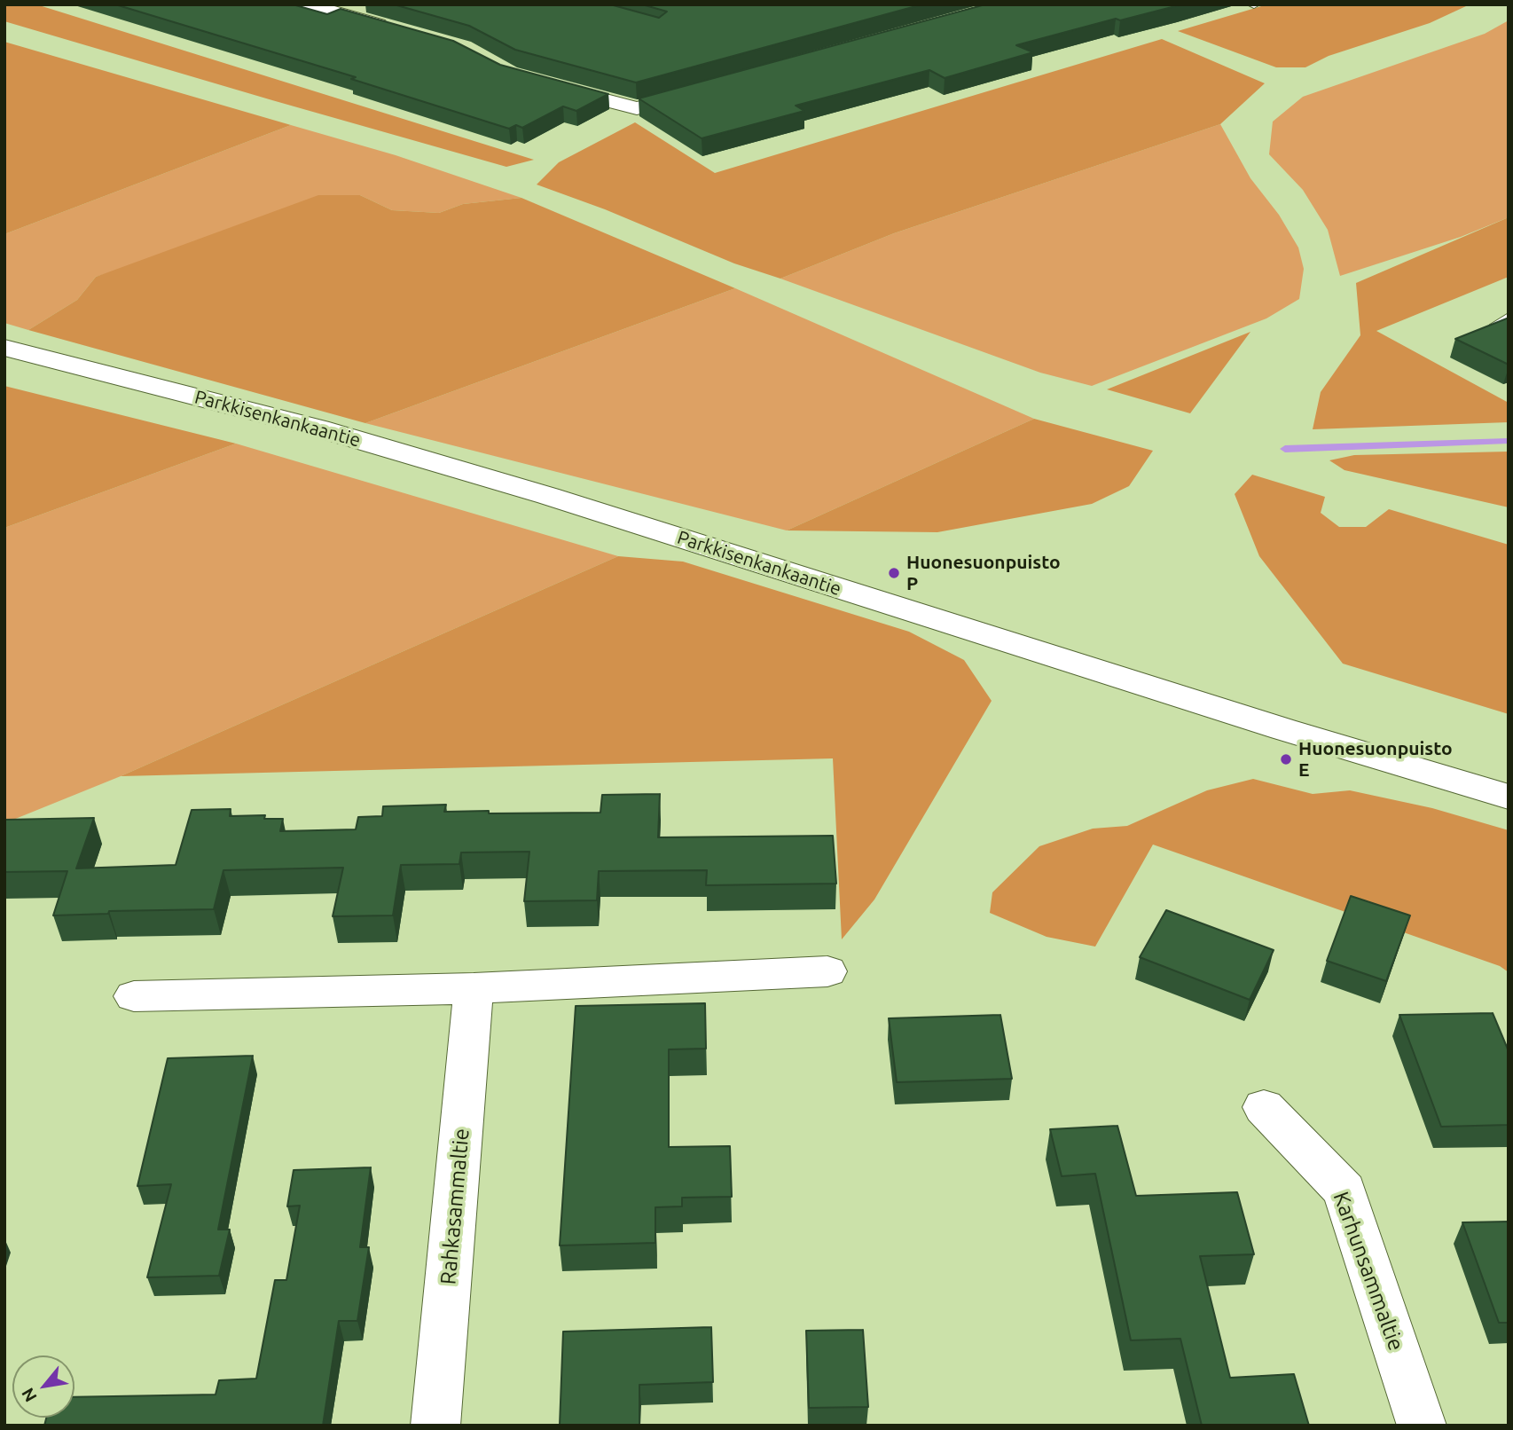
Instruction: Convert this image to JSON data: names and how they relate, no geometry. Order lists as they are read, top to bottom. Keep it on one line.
{"streets":{"street":["Parkkisenkankaantie","Rahkasammaltie","Karhunsammaltie"]},"places":["Huonesuonpuisto P","Huonesuonpuisto E"],"north":"bottom left"}
